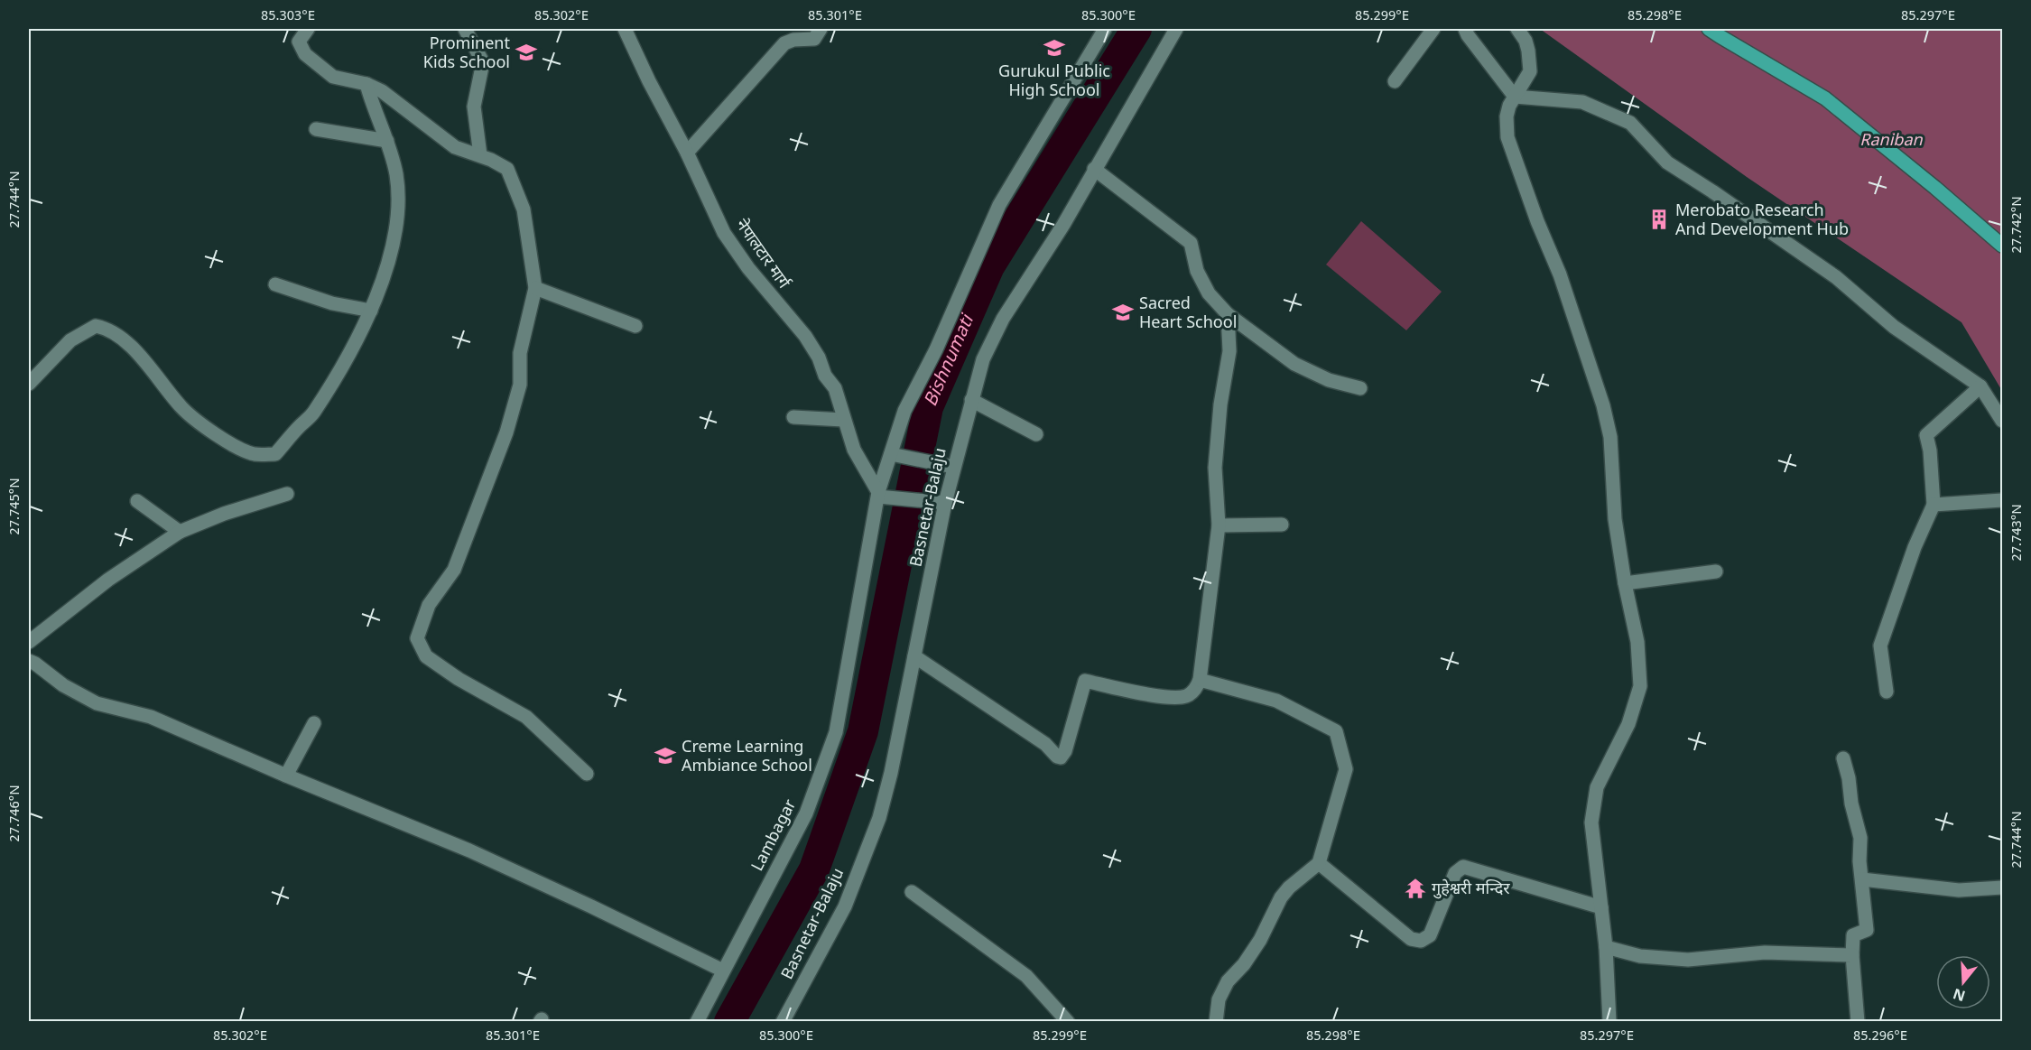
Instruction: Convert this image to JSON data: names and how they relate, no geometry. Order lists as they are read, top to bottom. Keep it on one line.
{"streets":{"street":["नेपालटार मार्ग","Basnetar-Balaju","Lambagar"]},"crossings":[["नेपालटार मार्ग","Lambagar"]],"water":["Bishnumati"],"parks":["Raniban"],"places":{"school or university":["Gurukul Public High School","Prominent Kids School","Sacred Heart School","Creme Learning Ambiance School"],"building":["Merobato Research And Development Hub"],"temple":["गुहेश्वरी मन्दिर"]},"north":"bottom","coordinates":["85.303°E","85.302°E","85.301°E","85.300°E","85.299°E","85.298°E","85.297°E","27.744°N","27.742°N","27.745°N","27.743°N","27.746°N","85.296°E"]}
